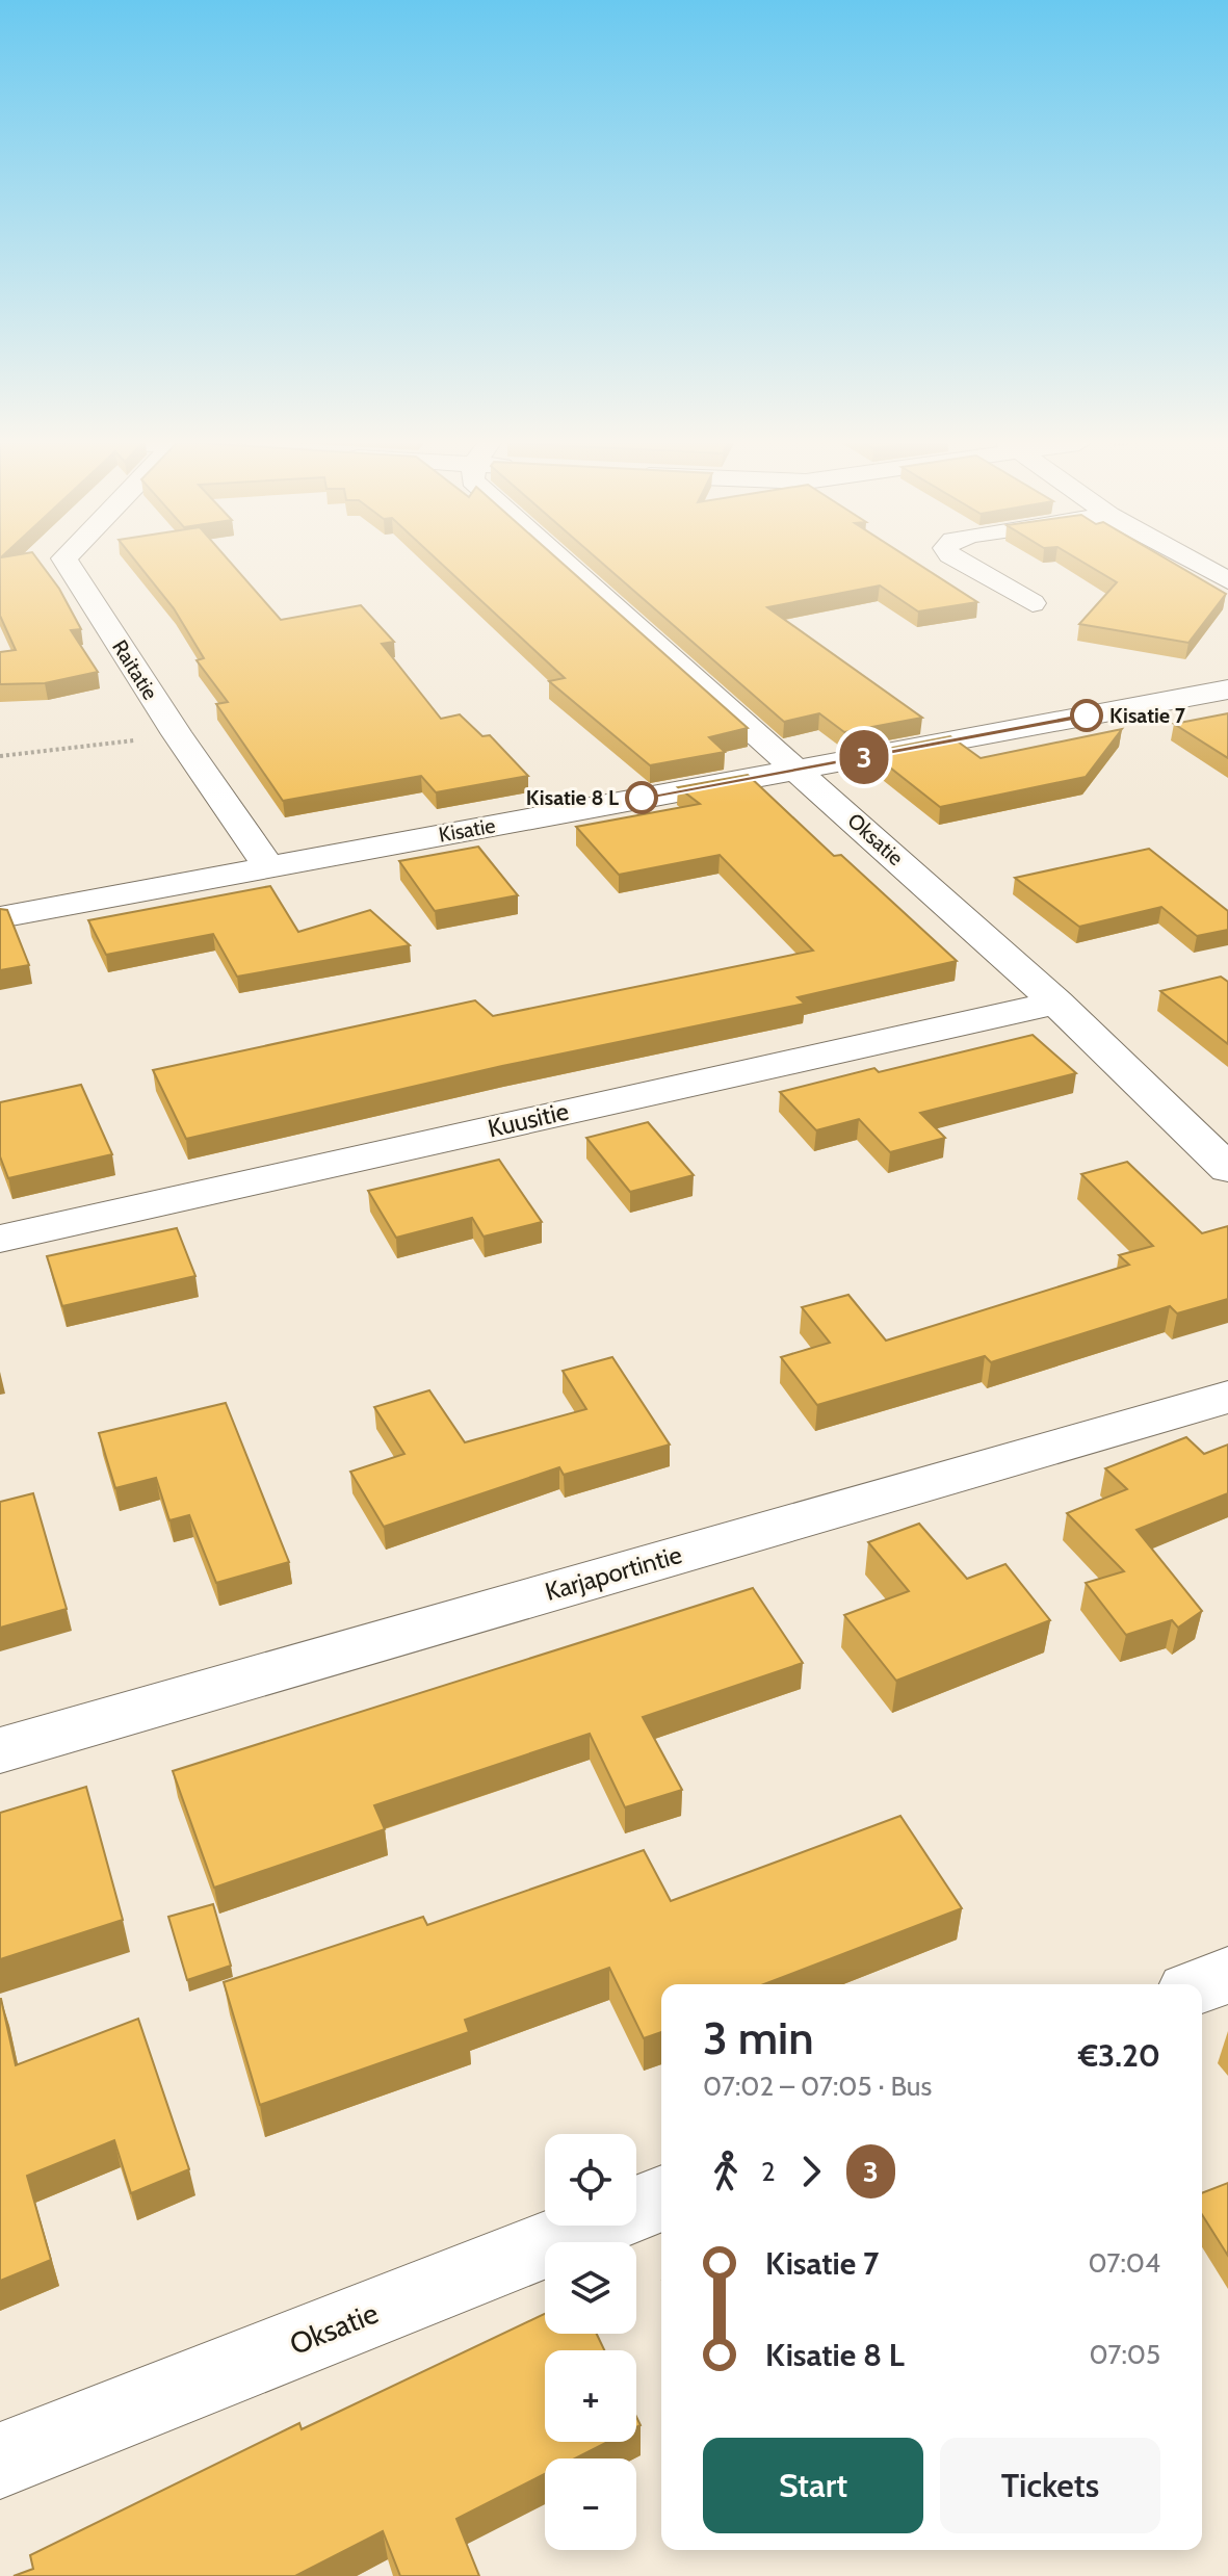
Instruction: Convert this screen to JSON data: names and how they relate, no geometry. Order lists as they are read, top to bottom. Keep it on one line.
{"streets":{"street":["Raitatie","Kisatie","Oksatie","Kuusitie","Karjaportintie"]},"crossings":[["Raitatie","Kisatie"],["Kisatie","Oksatie"],["Oksatie","Kuusitie"]],"places":["Kisatie 7","Kisatie 8 L"],"lines":["bus line 3"],"page":{"on_map":"3","heading":["3 min","07:02 – 07:05 · Bus","€3.20"],"legs":["2","3"],"map_buttons":["+","−"],"list":[{"name":"Kisatie 7","value":"07:04"},{"name":"Kisatie 8 L","value":"07:05"}],"buttons":["Start","Tickets"]}}
